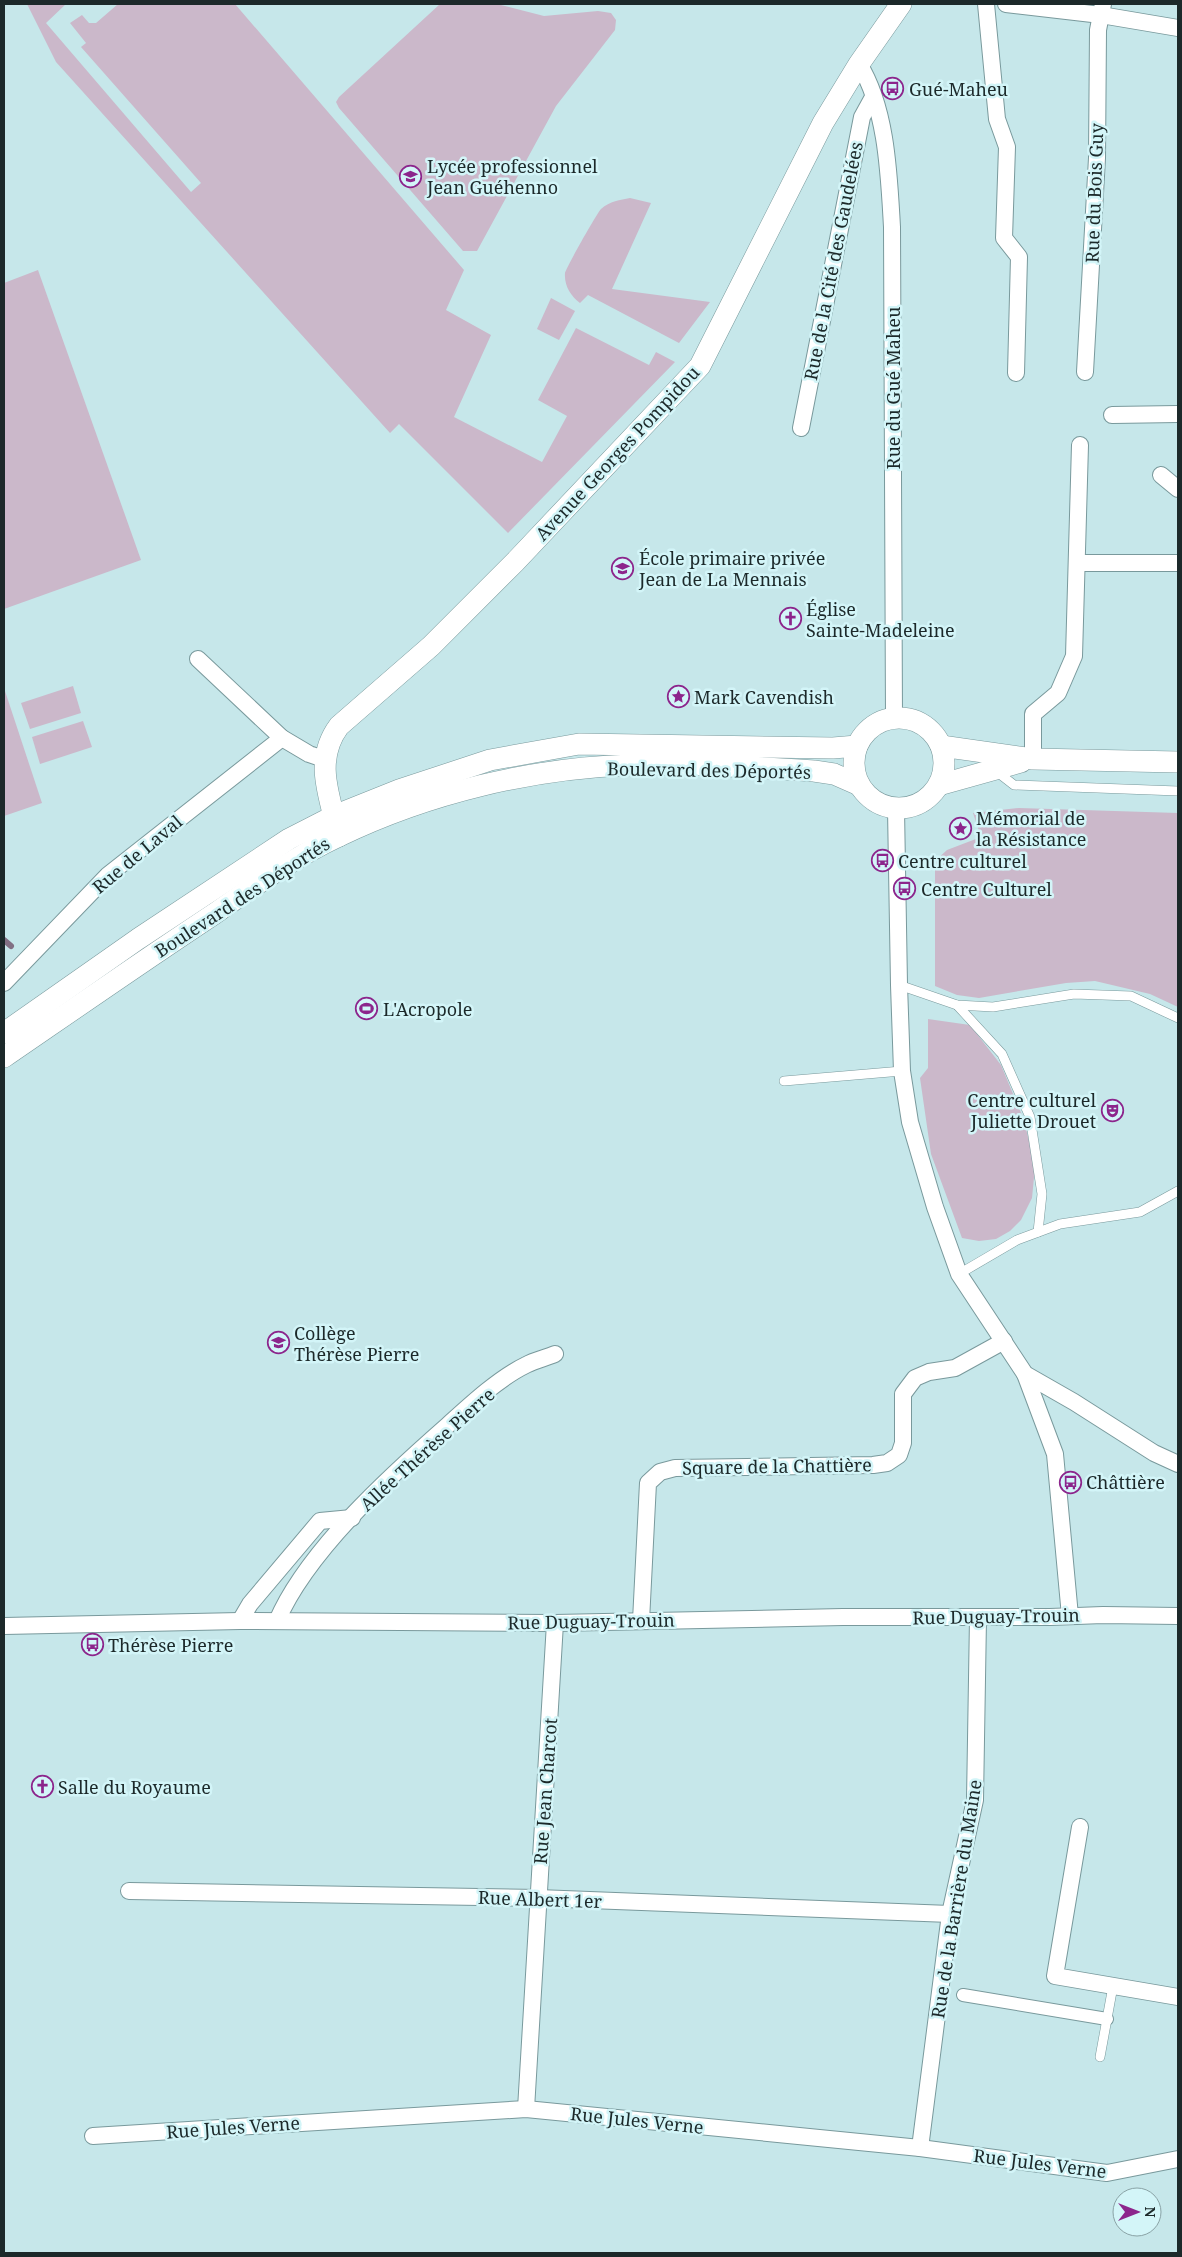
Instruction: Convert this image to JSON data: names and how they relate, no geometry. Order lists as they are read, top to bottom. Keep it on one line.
{"streets":{"street":["Rue du Bois Guy","Rue de la Cité des Gaudelées","Rue du Gué Maheu","Avenue Georges Pompidou","Boulevard des Déportés","Rue de Laval","Allée Thérèse Pierre","Square de la Chattière","Rue Duguay-Trouin","Rue Jean Charcot","Rue Albert 1er","Rue de la Barrière du Maine","Rue Jules Verne"]},"crossings":[["Rue de la Cité des Gaudelées","Rue du Gué Maheu"],["Rue du Gué Maheu","Avenue Georges Pompidou"],["Rue du Gué Maheu","Boulevard des Déportés"],["Avenue Georges Pompidou","Boulevard des Déportés"],["Allée Thérèse Pierre","Rue Duguay-Trouin"],["Square de la Chattière","Rue Duguay-Trouin"],["Rue Duguay-Trouin","Rue Jean Charcot"],["Rue Duguay-Trouin","Rue de la Barrière du Maine"],["Rue Jean Charcot","Rue Albert 1er"],["Rue Jean Charcot","Rue Jules Verne"],["Rue Albert 1er","Rue de la Barrière du Maine"],["Rue de la Barrière du Maine","Rue Jules Verne"]],"places":{"bus stop":["Gué-Maheu","Centre culturel","Centre Culturel","Châttière","Thérèse Pierre"],"school or university":["Lycée professionnel Jean Guéhenno","École primaire privée Jean de La Mennais","Collège Thérèse Pierre"],"church":["Église Sainte-Madeleine","Salle du Royaume"],"place":["Mark Cavendish","Mémorial de la Résistance"],"sports":["L'Acropole"],"theatre":["Centre culturel Juliette Drouet"]},"north":"right"}
